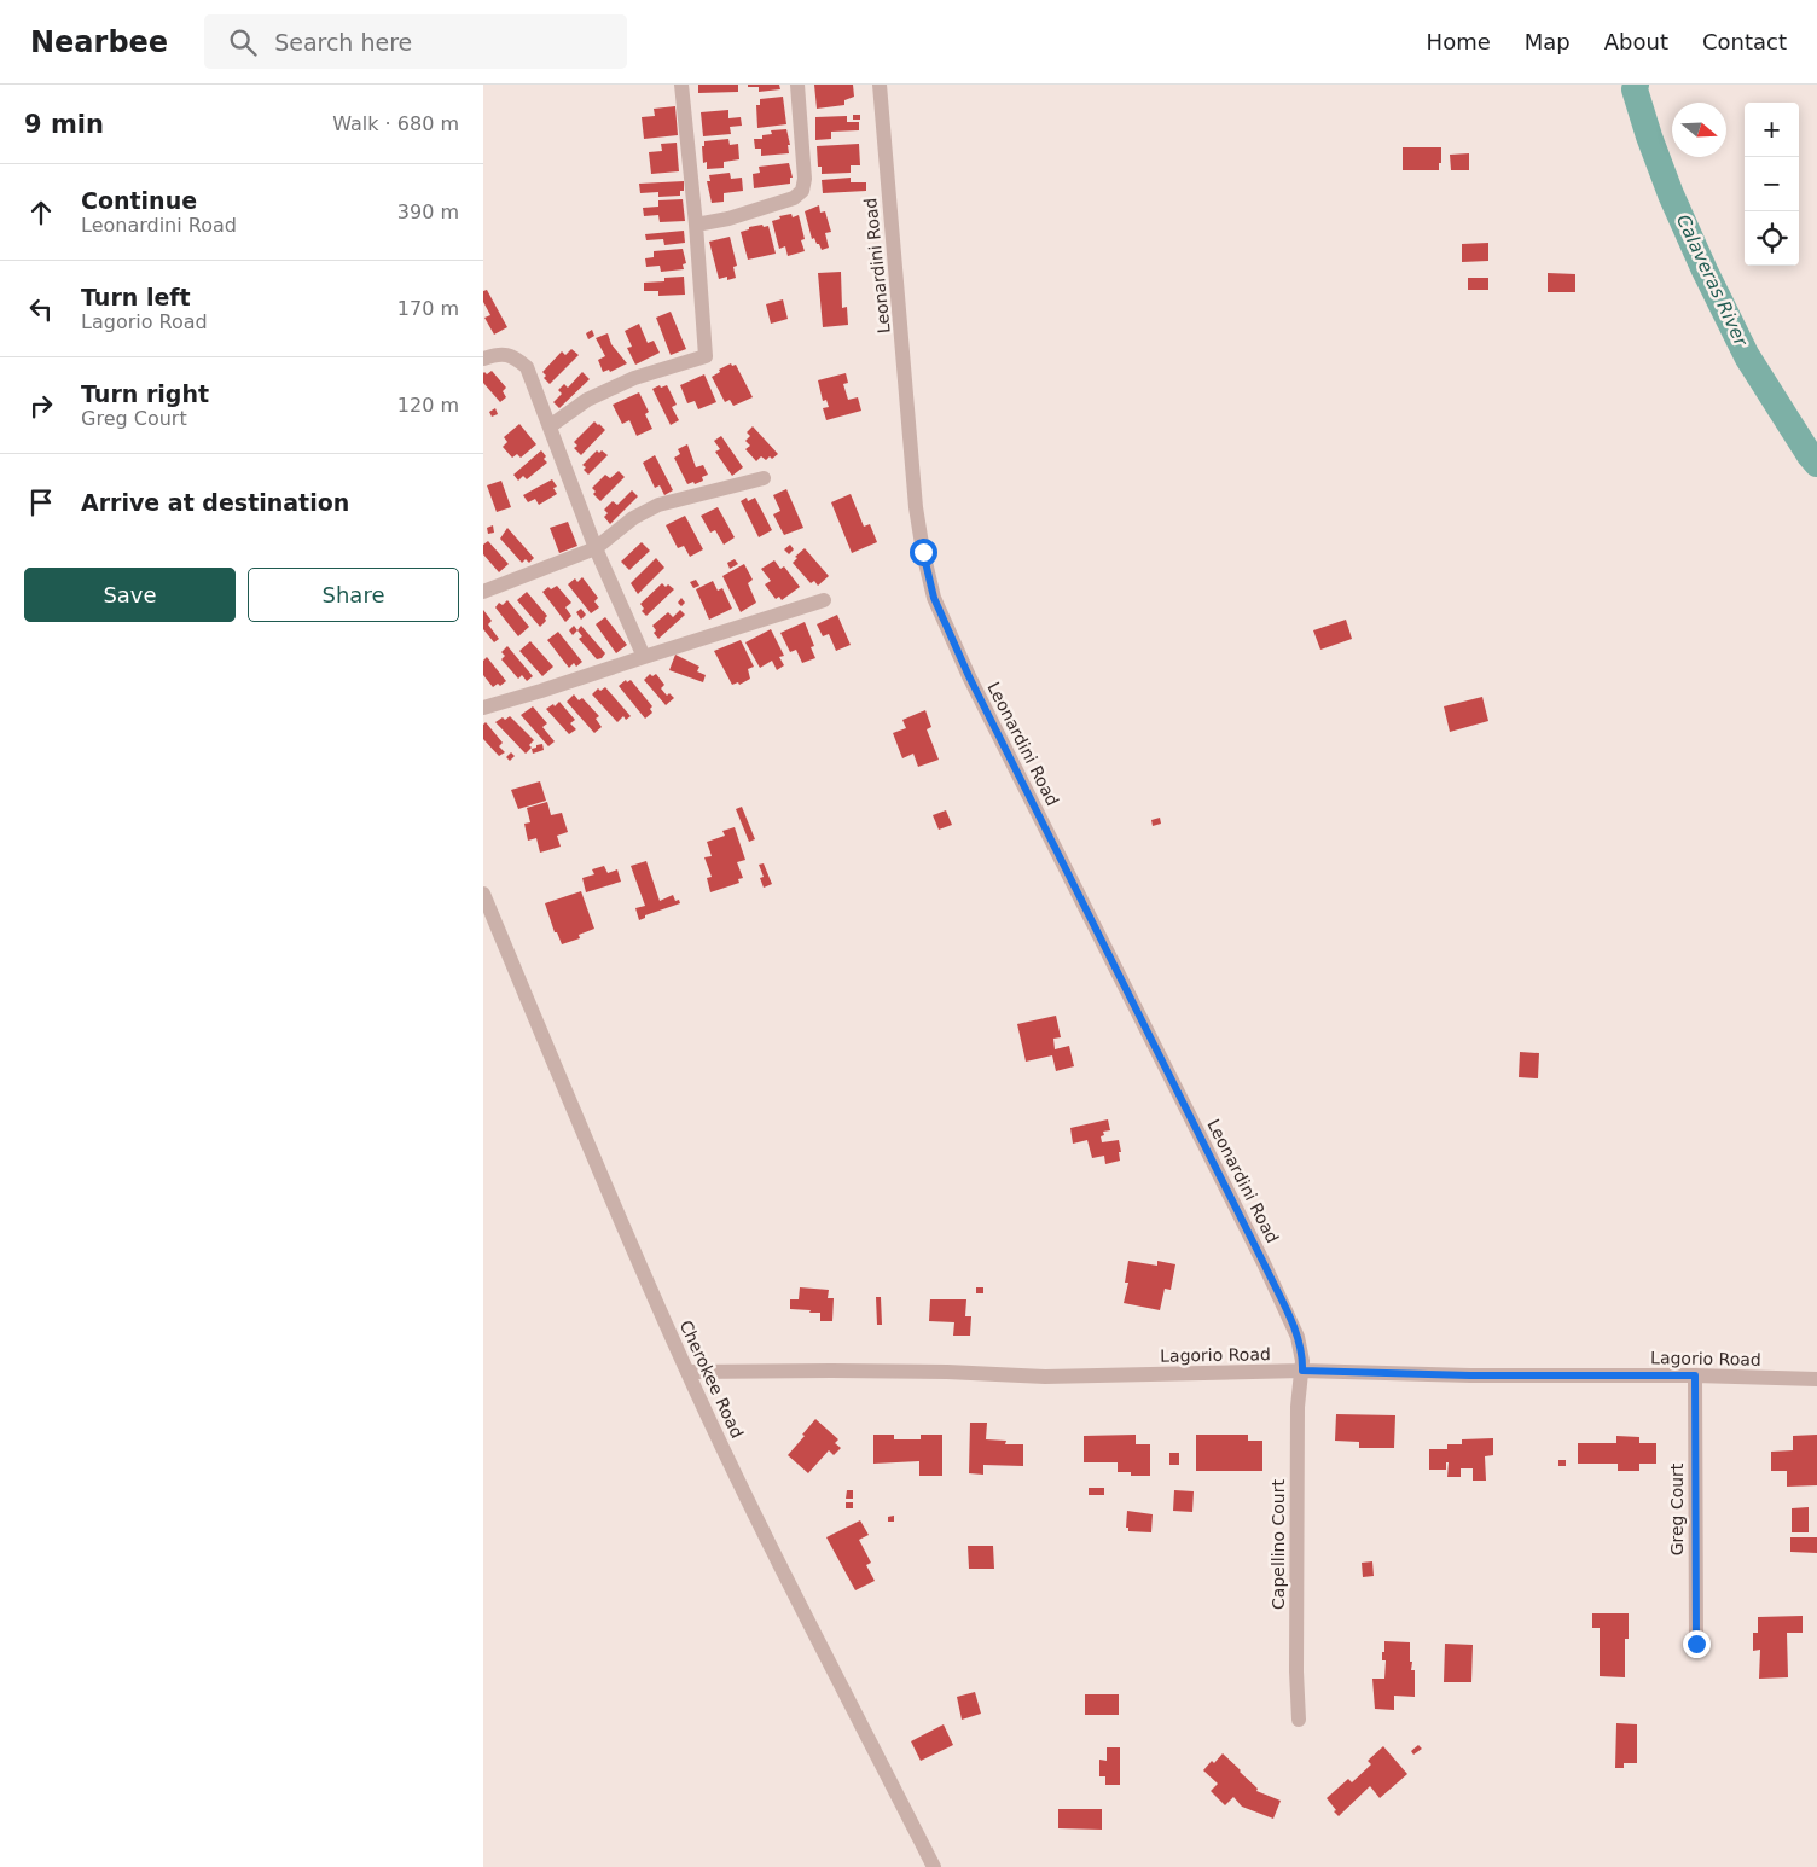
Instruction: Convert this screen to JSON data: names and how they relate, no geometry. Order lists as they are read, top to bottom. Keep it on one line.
{"streets":{"street":["Leonardini Road","Lagorio Road","Cherokee Road","Greg Court","Capellino Court"]},"crossings":[["Leonardini Road","Lagorio Road"],["Leonardini Road","Capellino Court"],["Lagorio Road","Cherokee Road"],["Lagorio Road","Greg Court"],["Lagorio Road","Capellino Court"]],"water":["Calaveras River"],"north":"right","page":{"header":"Nearbee","search":"Search here","nav":["Home","Map","About","Contact"],"heading":["9 min","Walk · 680 m"],"map_buttons":["+","−"],"list":[["Continue","Leonardini Road","390 m"],["Turn left","Lagorio Road","170 m"],["Turn right","Greg Court","120 m"],"Arrive at destination"],"buttons":["Save","Share"]}}
